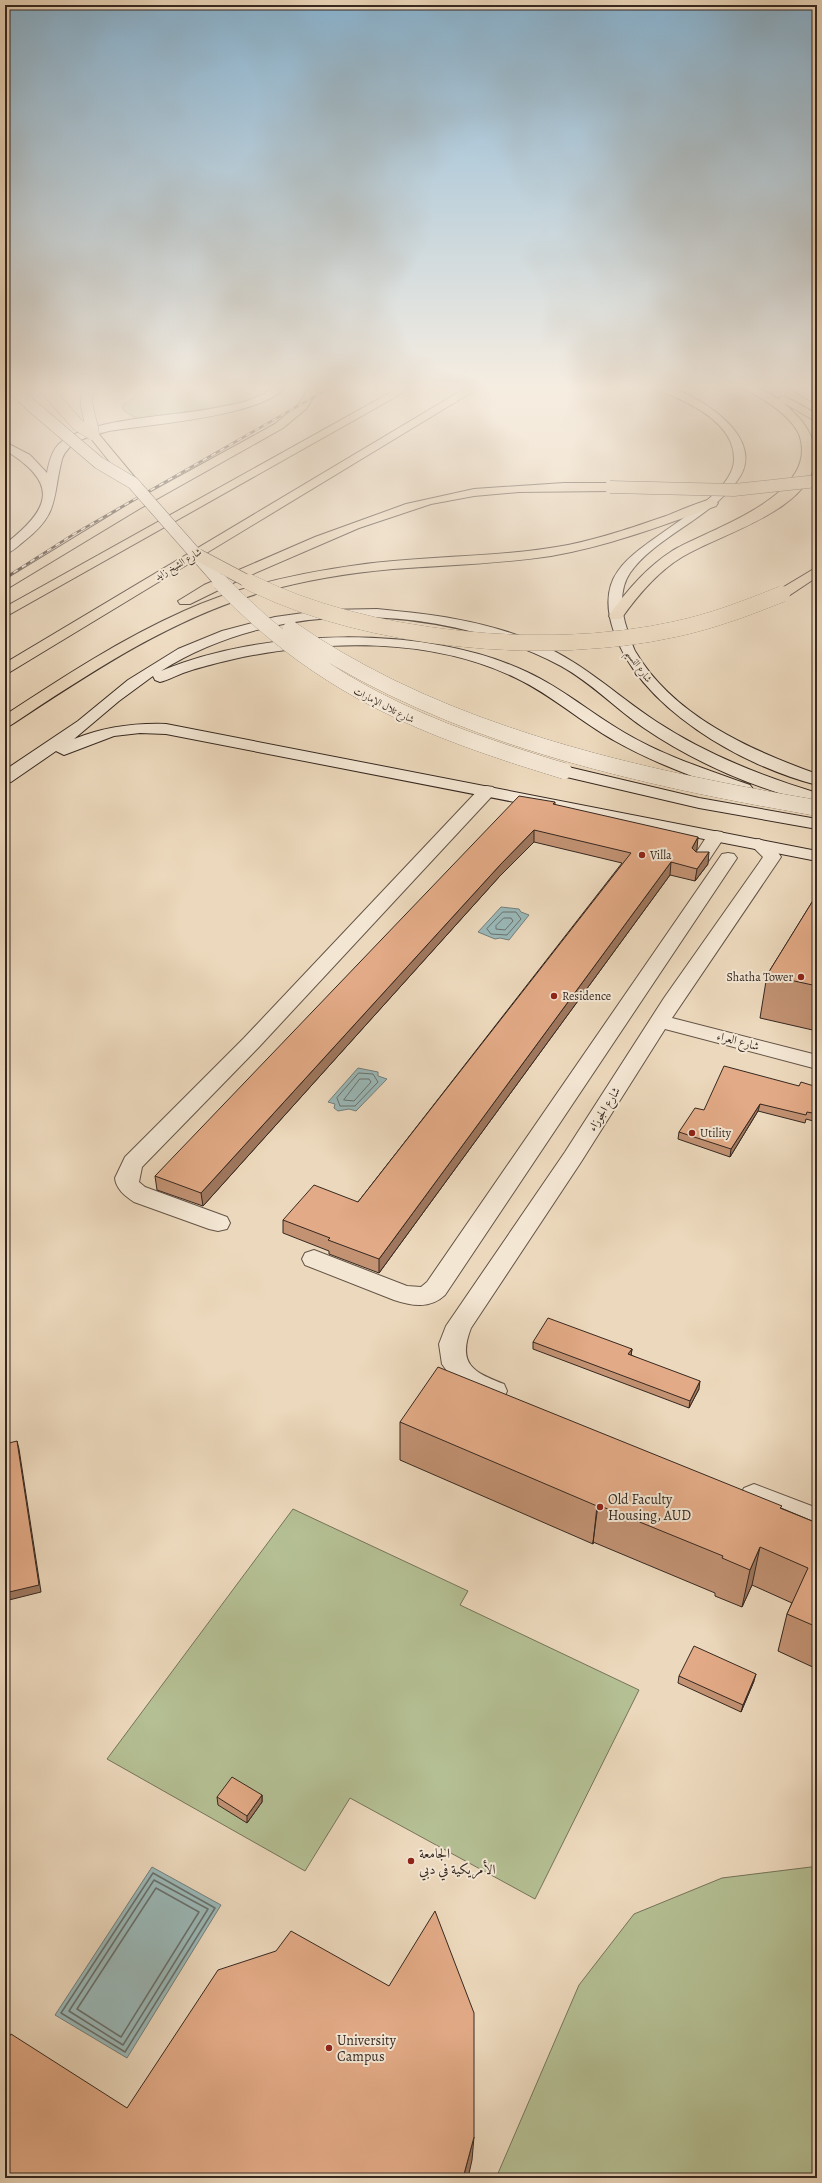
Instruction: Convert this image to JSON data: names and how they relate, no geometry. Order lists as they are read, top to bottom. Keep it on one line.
{"streets":{"highway":["شارع الشيخ زايد"],"main road":["شارع النسيم","شارع تلال الإمارات","شارع العراء","شارع الجوزاء"]},"crossings":[["شارع العراء","شارع الجوزاء"]],"places":["Villa","Shatha Tower","Residence","Utility","Old Faculty Housing, AUD","الجامعة الأمريكية في دبي","University Campus"]}
